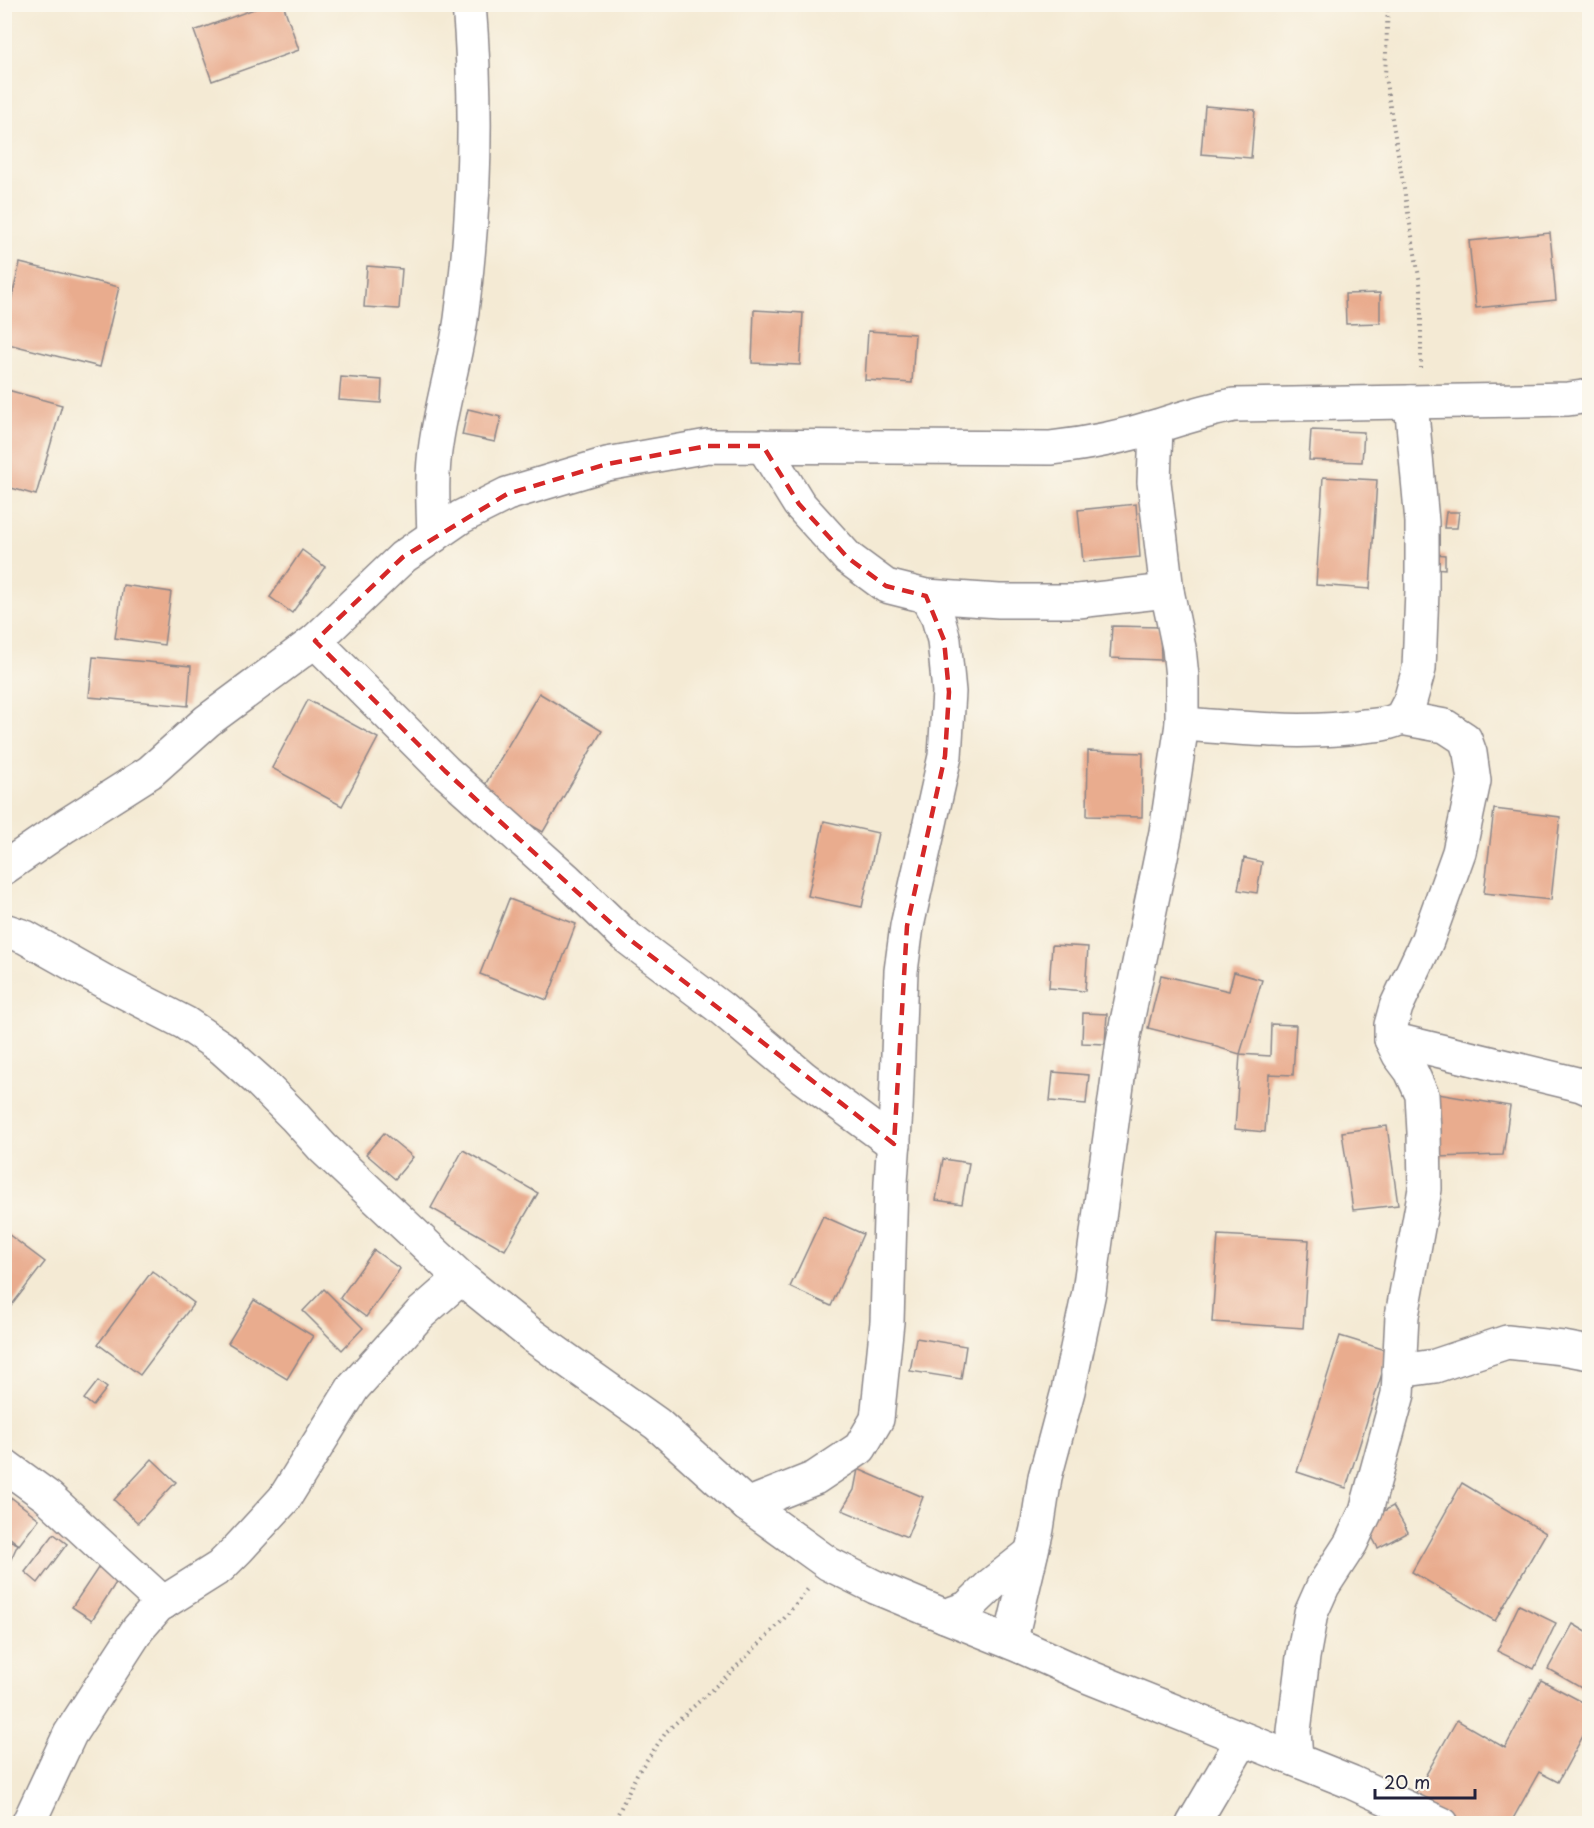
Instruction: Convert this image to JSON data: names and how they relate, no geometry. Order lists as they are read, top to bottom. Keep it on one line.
{"scale_bar":"20 m"}
